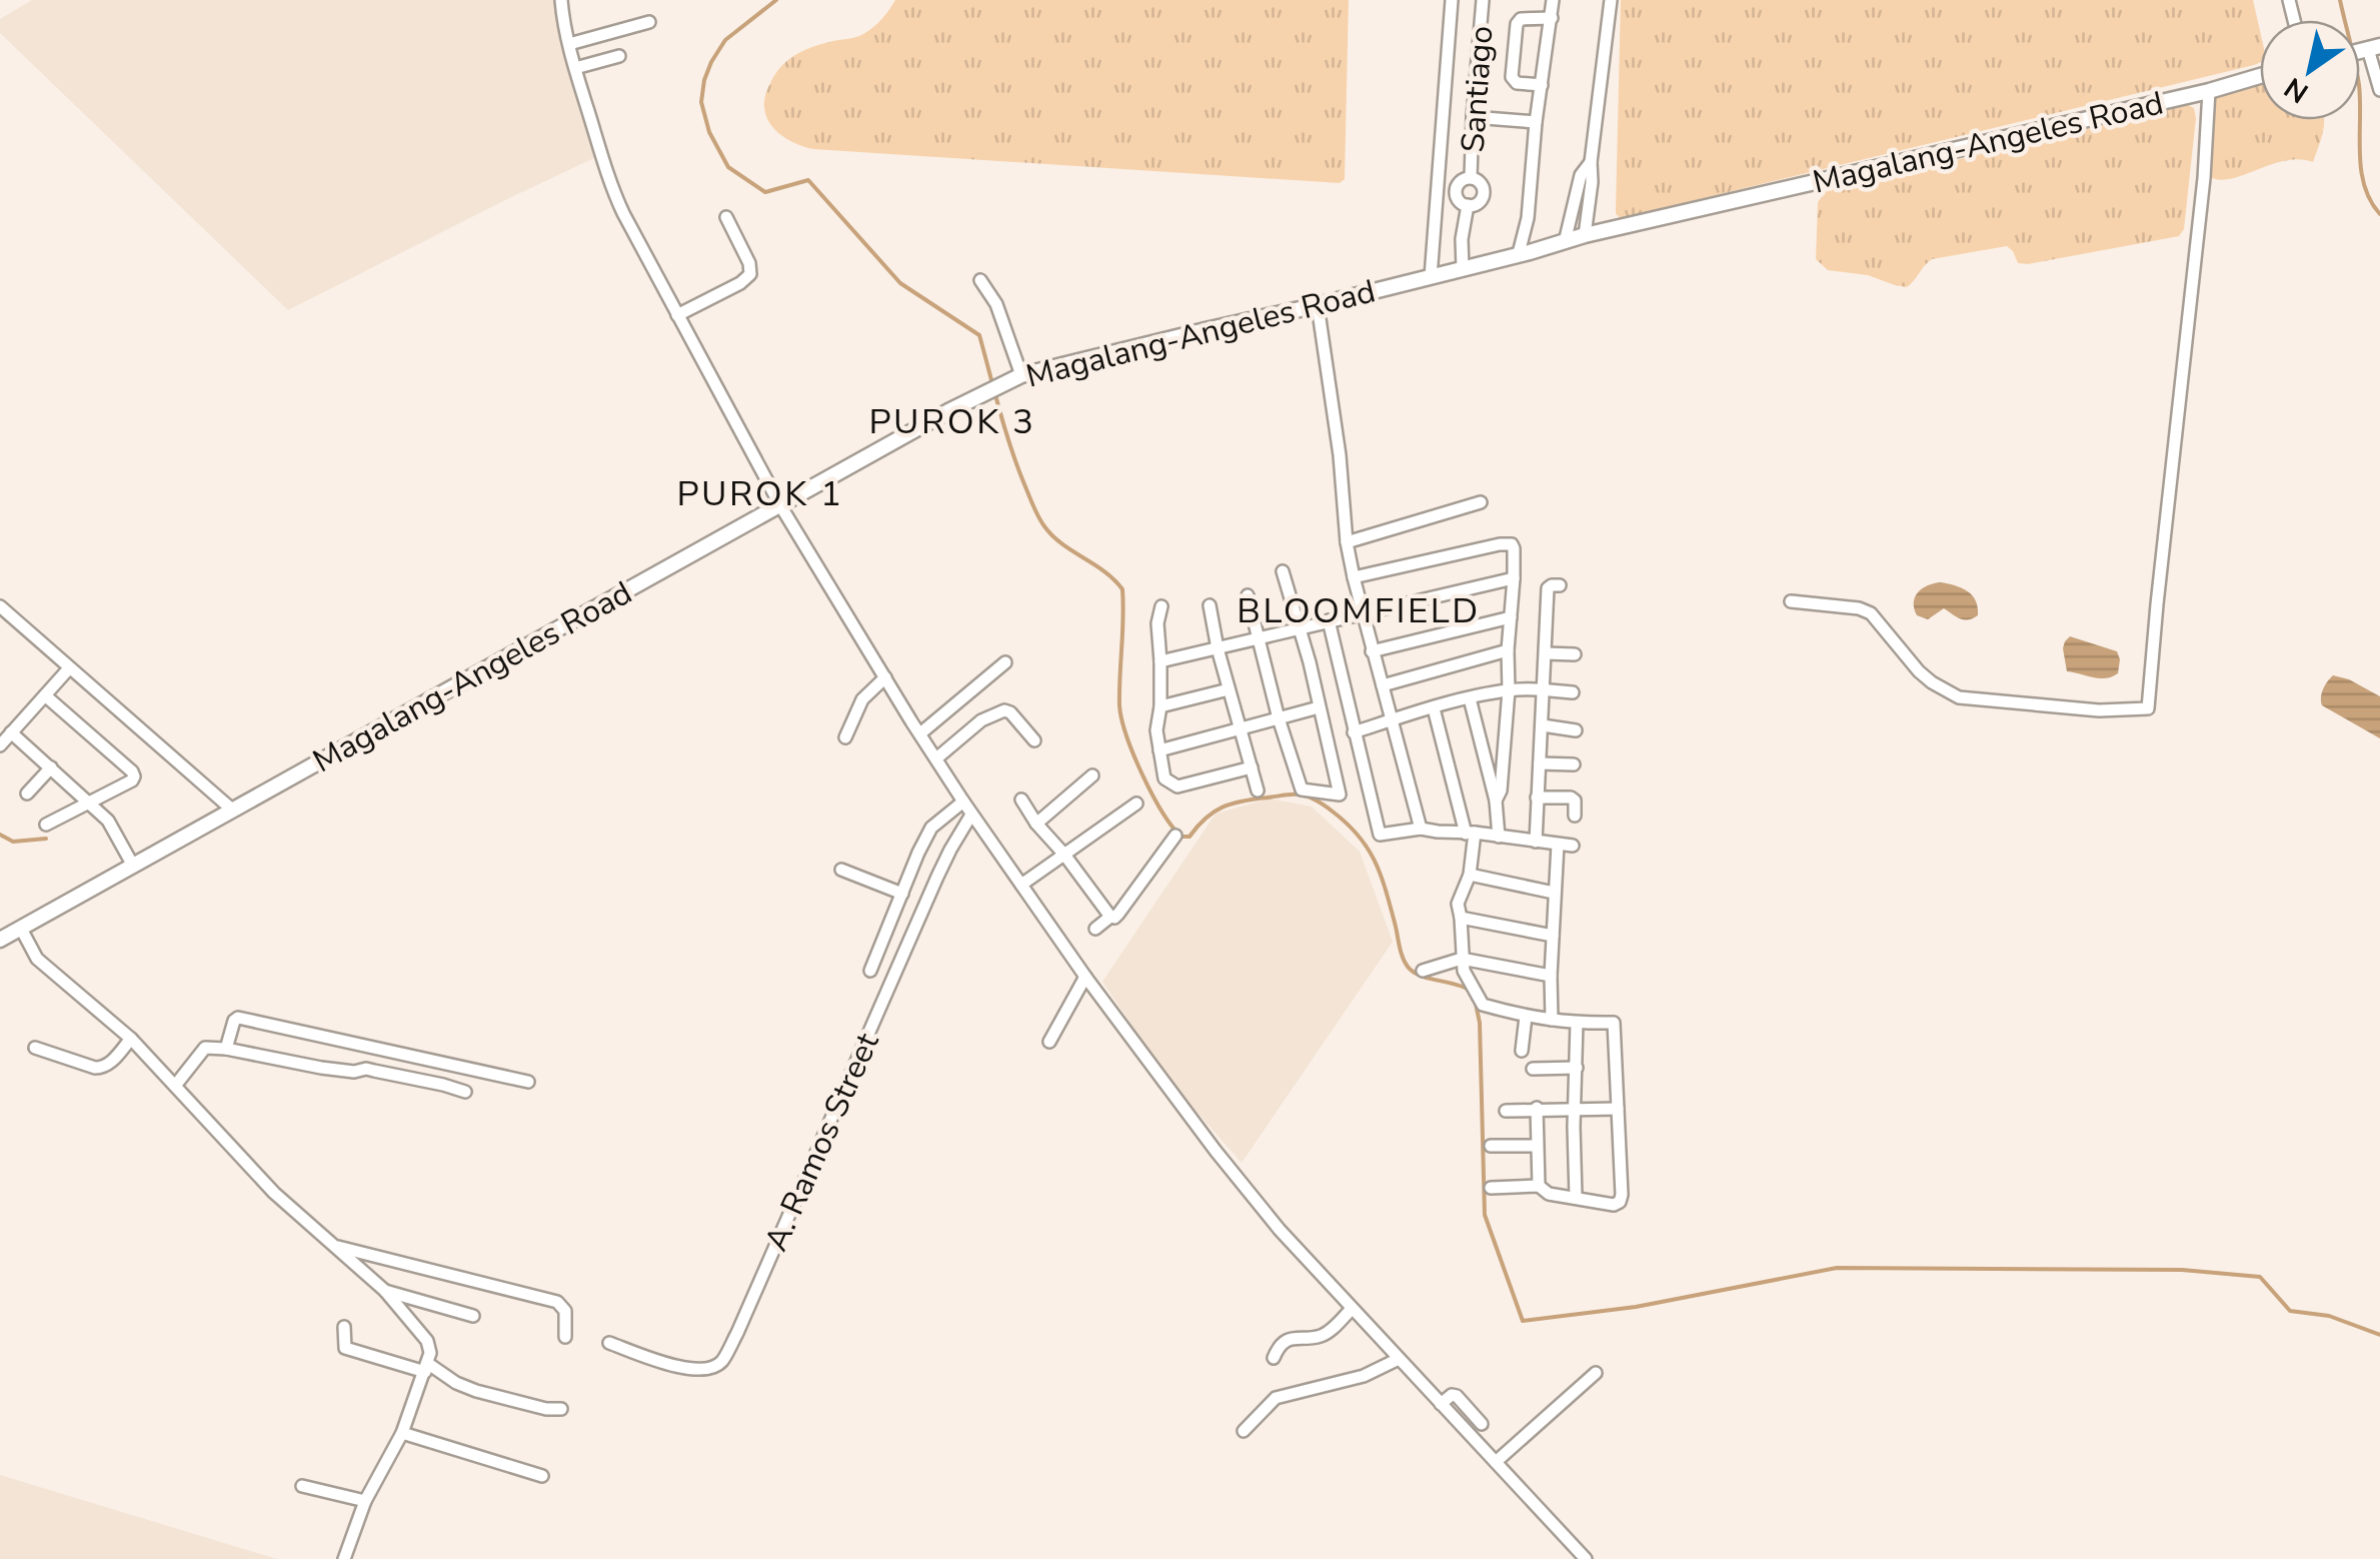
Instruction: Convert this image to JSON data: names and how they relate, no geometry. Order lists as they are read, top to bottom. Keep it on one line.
{"streets":{"main road":["Magalang-Angeles Road"],"street":["Santiago","A. Ramos Street"]},"crossings":[["Santiago","Magalang-Angeles Road"]],"districts":["PUROK 3","PUROK 1","BLOOMFIELD"],"north":"bottom left"}
